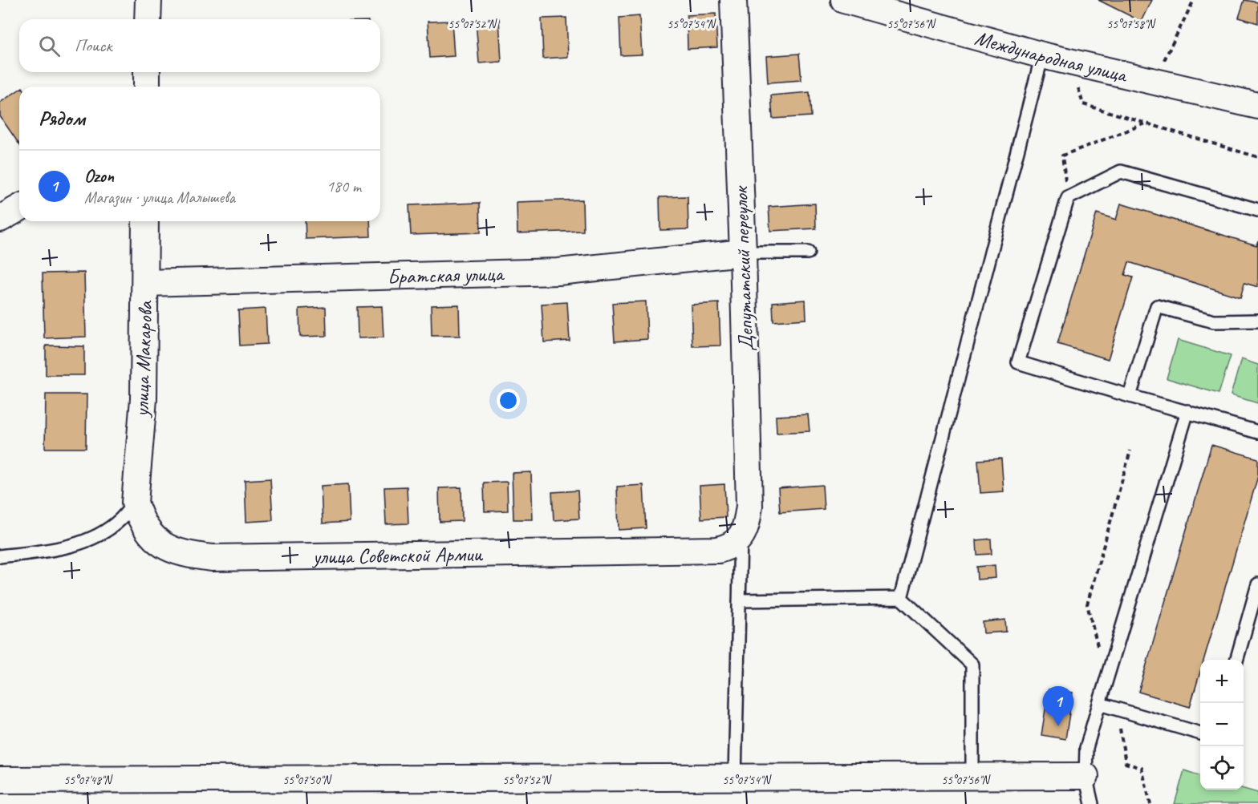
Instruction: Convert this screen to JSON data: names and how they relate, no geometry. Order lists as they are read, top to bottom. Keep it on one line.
{"streets":{"street":["Международная улица","Депутатский переулок","Братская улица","улица Макарова","улица Советской Армии"]},"crossings":[["Депутатский переулок","Братская улица"],["Депутатский переулок","улица Советской Армии"],["Братская улица","улица Макарова"],["улица Макарова","улица Советской Армии"]],"page":{"search":"Поиск","heading":"Рядом","list":[{"mark":"1","name":"Ozon","note":"Магазин · улица Малышева","value":"180 m"}],"map_buttons":["+","−"],"pins":"1"},"coordinates":["55°07'52\"N","55°07'54\"N","55°07'56\"N","55°07'58\"N","55°07'48\"N","55°07'50\"N"]}
